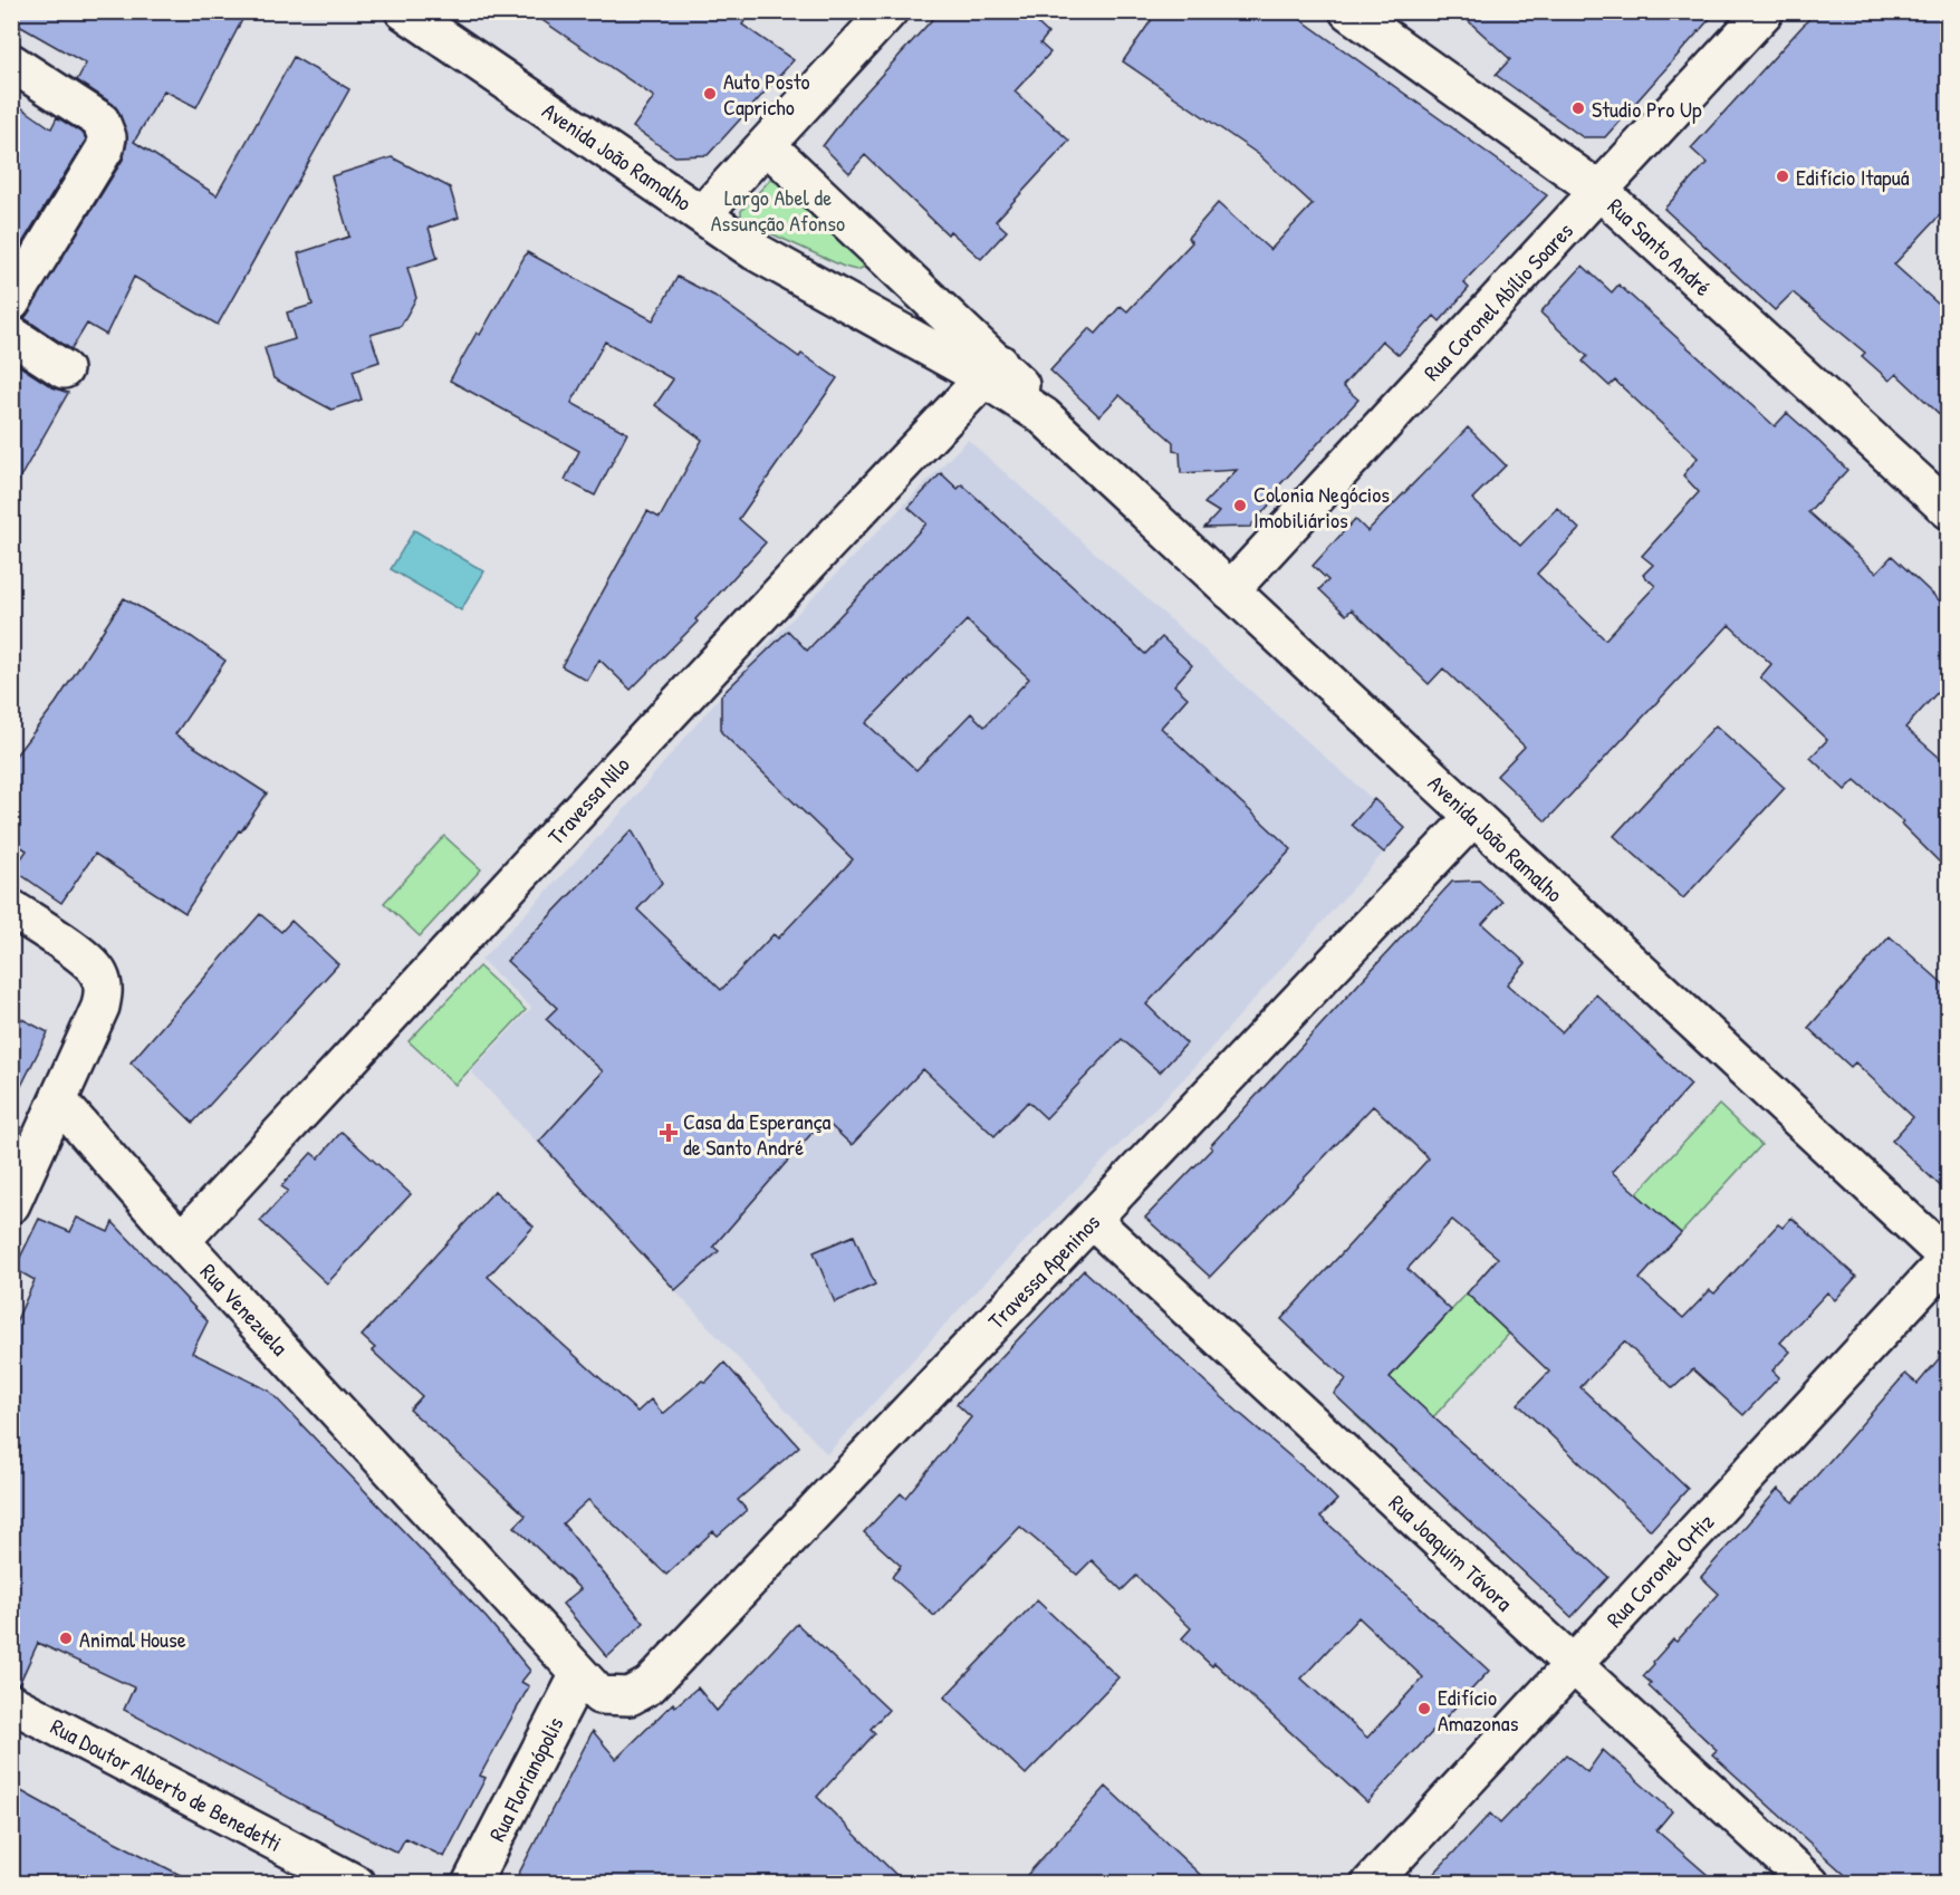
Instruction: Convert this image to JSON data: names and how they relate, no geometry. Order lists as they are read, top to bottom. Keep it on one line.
{"streets":{"street":["Avenida João Ramalho","Rua Santo André","Rua Coronel Abílio Soares","Travessa Nilo","Travessa Apeninos","Rua Venezuela","Rua Joaquim Távora","Rua Coronel Ortiz","Rua Florianópolis","Rua Doutor Alberto de Benedetti"]},"crossings":[["Avenida João Ramalho","Rua Coronel Abílio Soares"],["Avenida João Ramalho","Travessa Nilo"],["Avenida João Ramalho","Travessa Apeninos"],["Avenida João Ramalho","Rua Coronel Ortiz"],["Rua Santo André","Rua Coronel Abílio Soares"],["Travessa Nilo","Rua Venezuela"],["Travessa Apeninos","Rua Venezuela"],["Travessa Apeninos","Rua Joaquim Távora"],["Travessa Apeninos","Rua Florianópolis"],["Rua Venezuela","Rua Florianópolis"],["Rua Joaquim Távora","Rua Coronel Ortiz"]],"parks":["Largo Abel de Assunção Afonso"],"places":{"other":["Auto Posto Capricho","Studio Pro Up","Edifício Itapuá","Colonia Negócios Imobiliários","Animal House","Edifício Amazonas"],"health":["Casa da Esperança de Santo André"]}}
